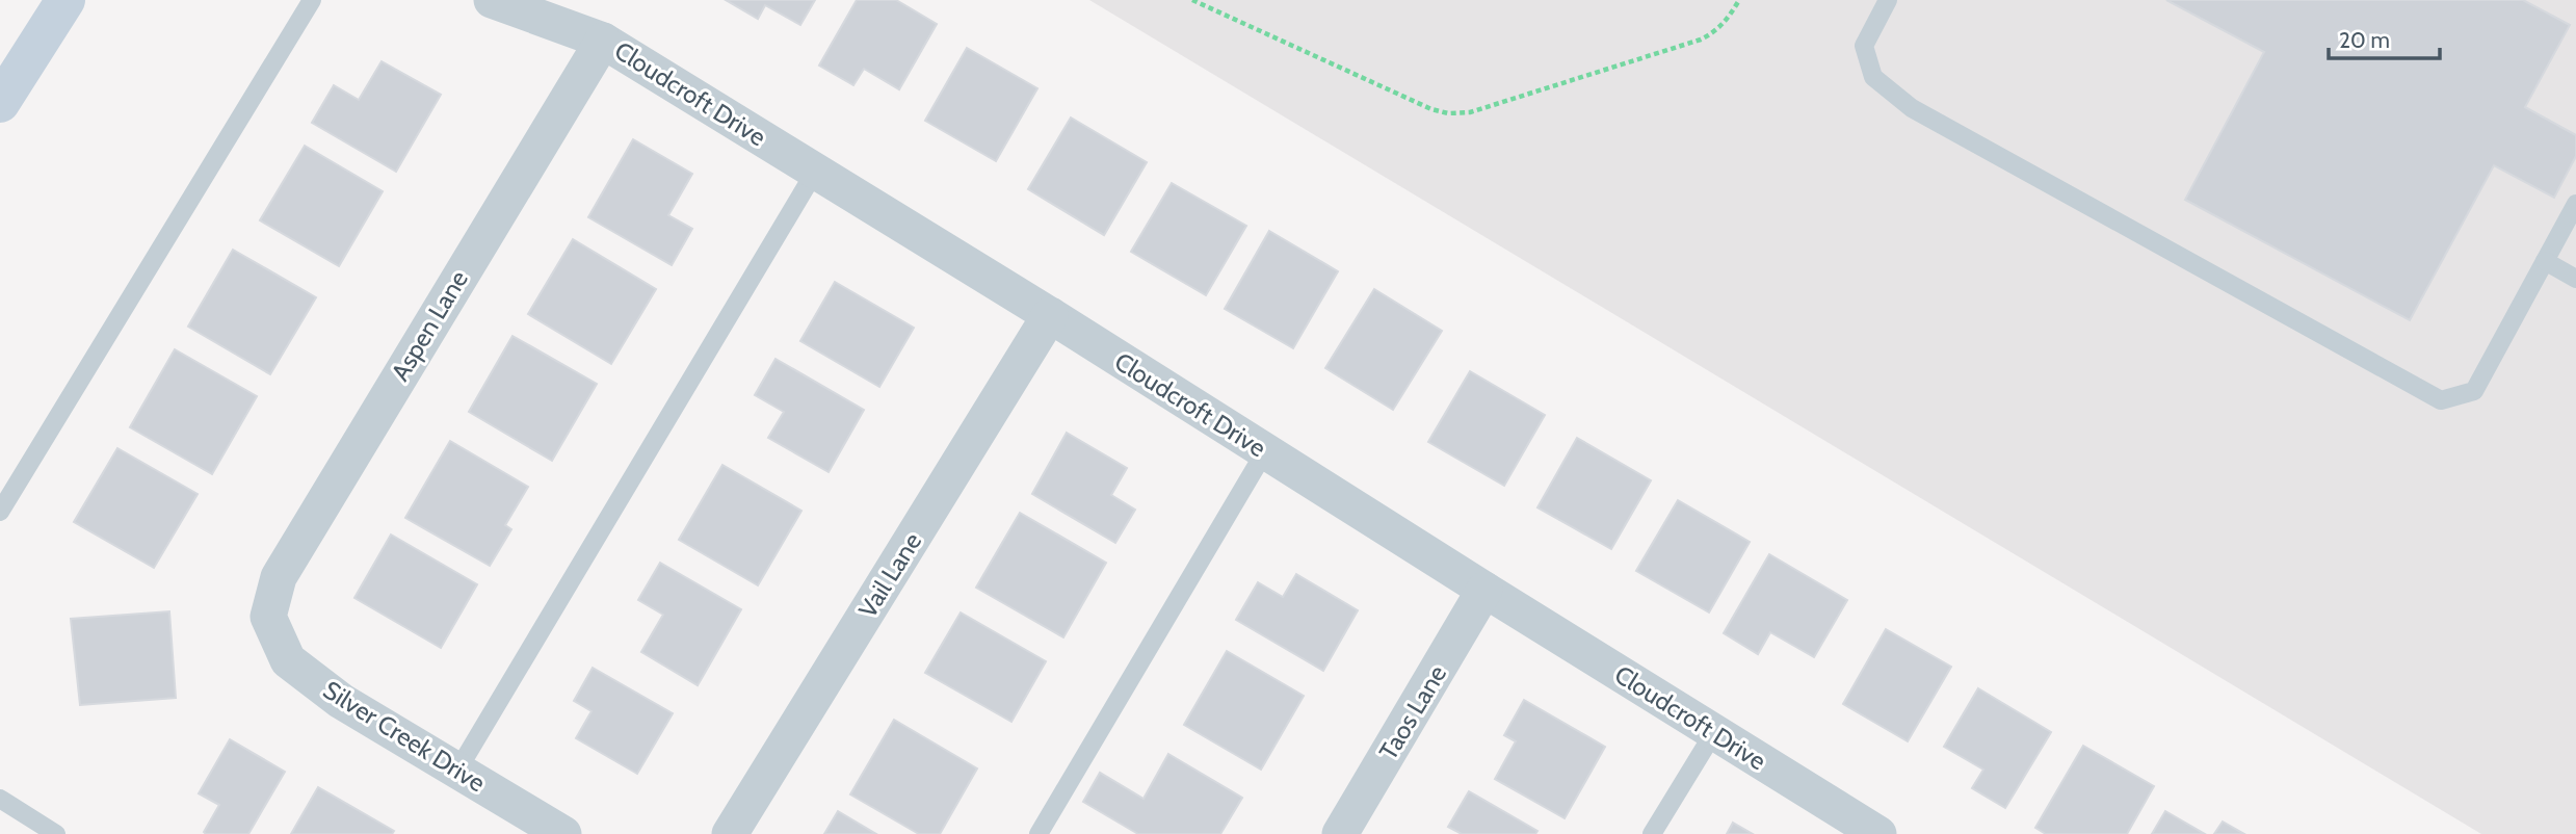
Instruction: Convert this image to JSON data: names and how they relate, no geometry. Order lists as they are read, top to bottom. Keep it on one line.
{"streets":{"street":["Cloudcroft Drive","Aspen Lane","Vail Lane","Taos Lane","Silver Creek Drive"]},"crossings":[["Cloudcroft Drive","Aspen Lane"],["Cloudcroft Drive","Vail Lane"],["Cloudcroft Drive","Taos Lane"],["Aspen Lane","Silver Creek Drive"]],"scale_bar":"20 m"}
